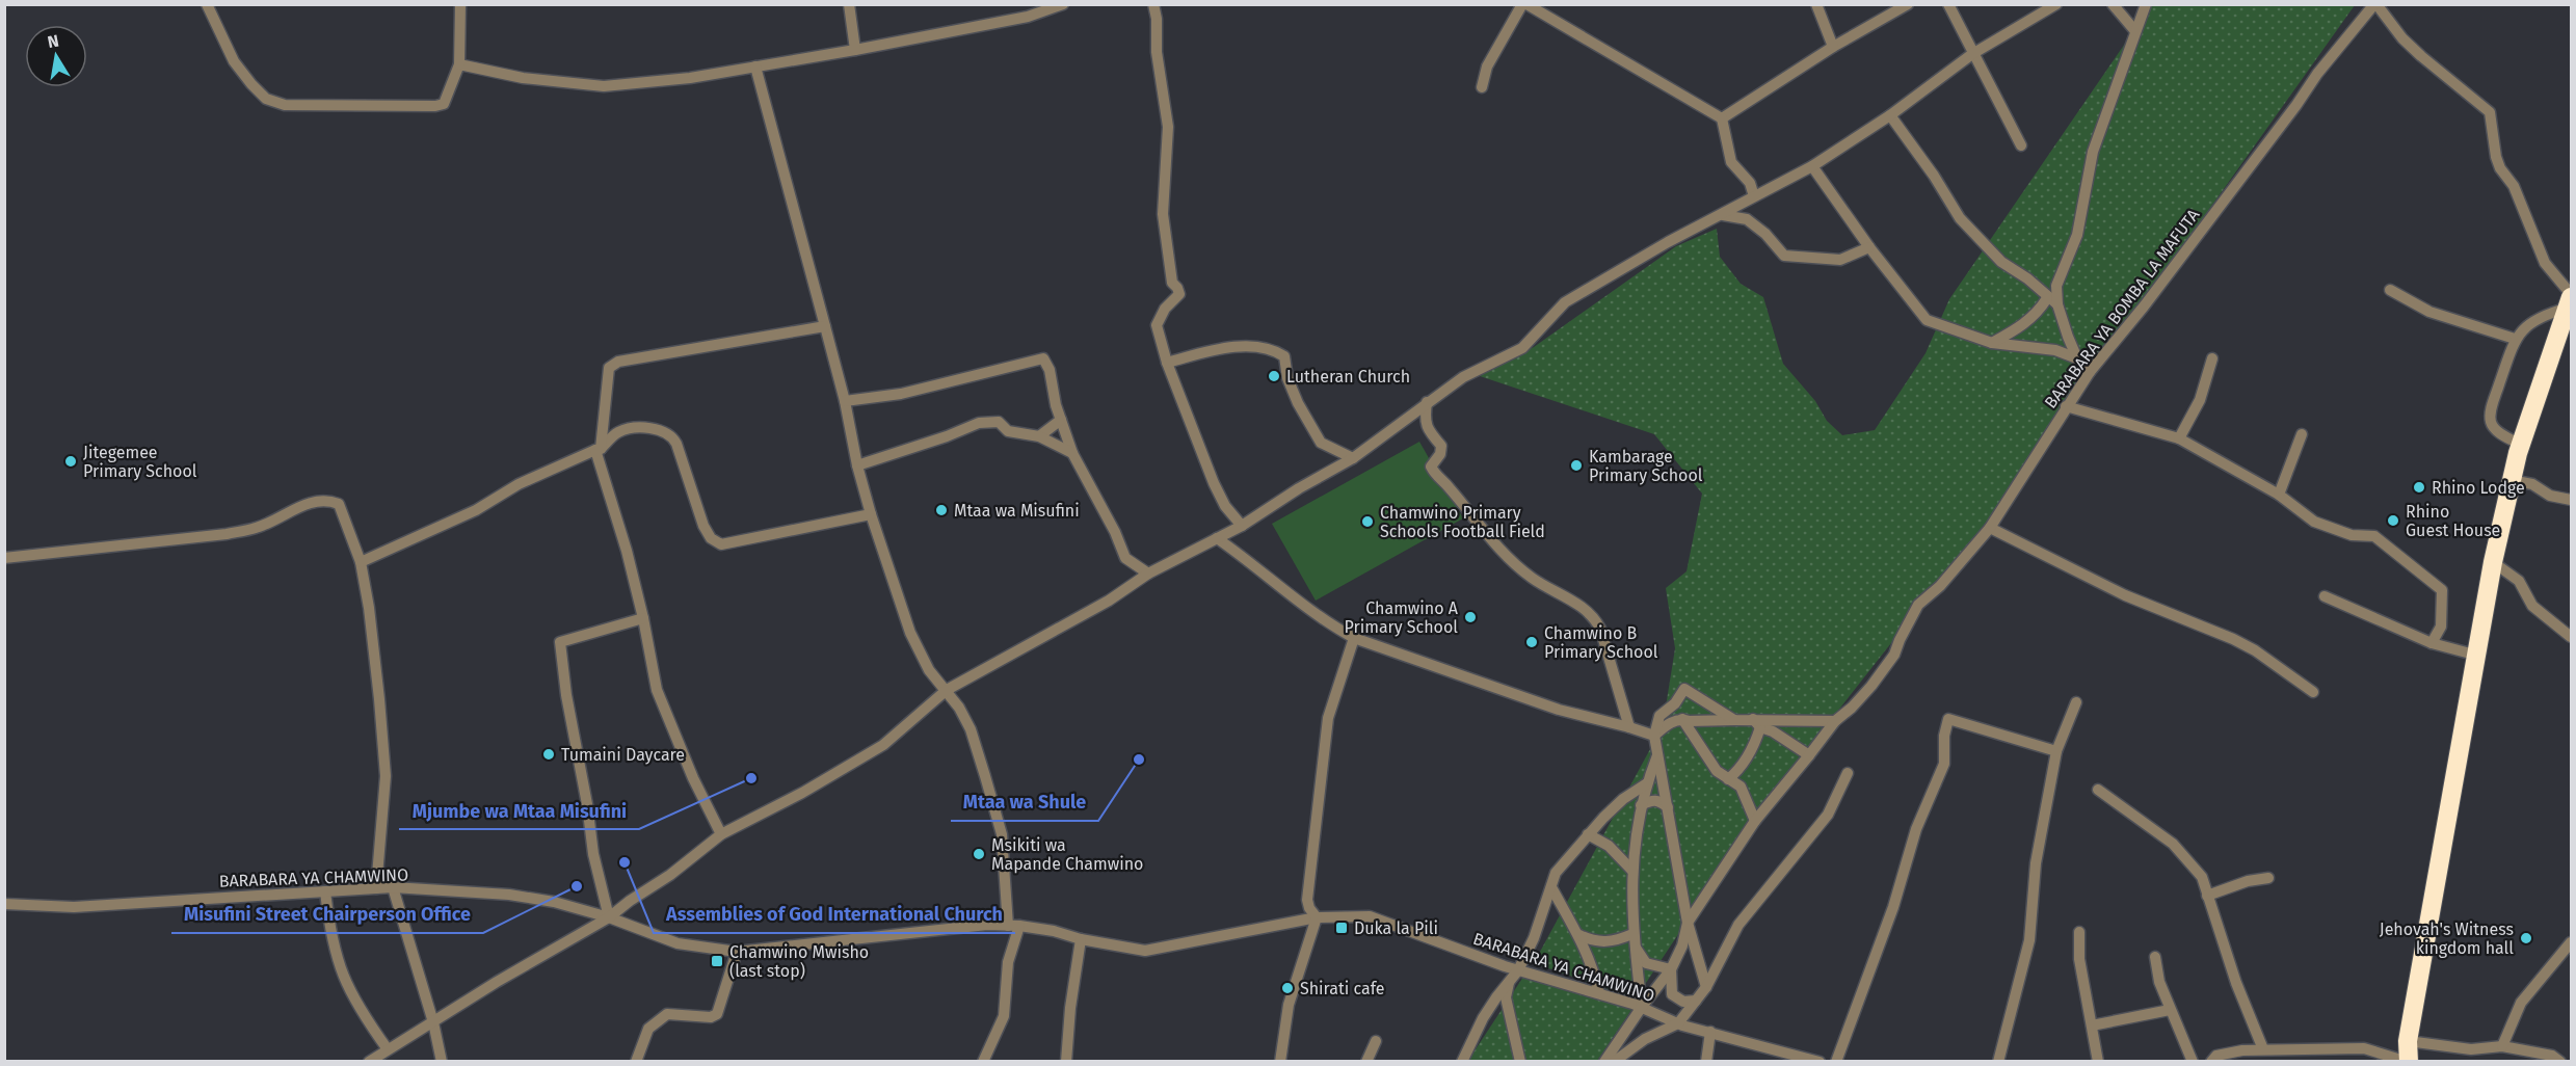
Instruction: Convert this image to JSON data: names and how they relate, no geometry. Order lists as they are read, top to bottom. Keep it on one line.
{"streets":{"street":["BARABARA YA BOMBA LA MAFUTA","BARABARA YA CHAMWINO"]},"crossings":[["BARABARA YA BOMBA LA MAFUTA","BARABARA YA CHAMWINO"]],"places":{"other":["Lutheran Church","Jitegemee Primary School","Kambarage Primary School","Rhino Lodge","Mtaa wa Misufini","Rhino Guest House","Chamwino Primary Schools Football Field","Chamwino A Primary School","Chamwino B Primary School","Tumaini Daycare","Mtaa wa Shule","Mjumbe wa Mtaa Misufini","Msikiti wa Mapande Chamwino","Assemblies of God International Church","Misufini Street Chairperson Office","Jehovah's Witness kingdom hall","Shirati cafe"],"transit":["Duka la Pili","Chamwino Mwisho (last stop)"]},"north":"top"}
